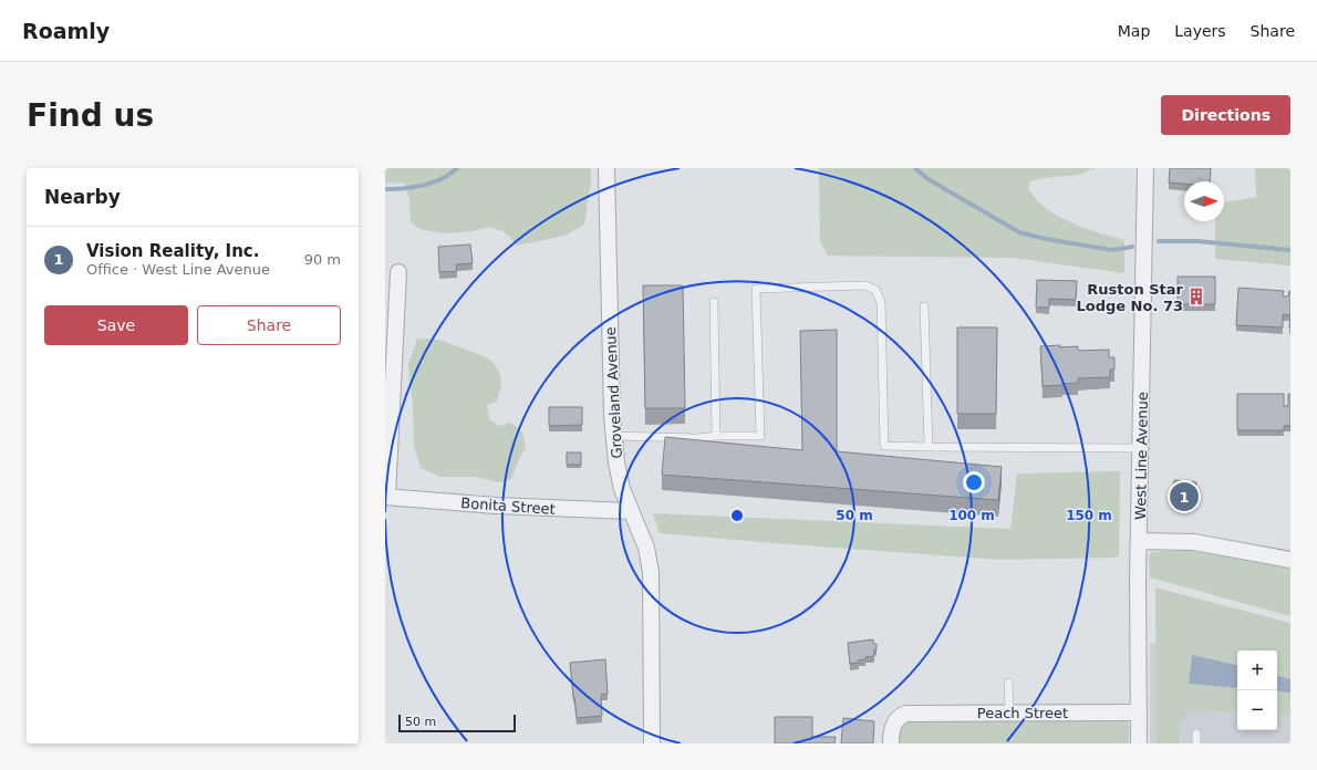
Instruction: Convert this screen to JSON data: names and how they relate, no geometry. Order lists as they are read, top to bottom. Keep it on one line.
{"streets":{"street":["Groveland Avenue","West Line Avenue","Bonita Street","Peach Street"]},"crossings":[["Groveland Avenue","Bonita Street"],["West Line Avenue","Peach Street"]],"places":{"building":["Ruston Star Lodge No. 73"]},"scale_bar":"50 m","north":"right","page":{"header":"Roamly","nav":["Map","Layers","Share"],"buttons":["Directions",["Save","Share"]],"title":"Find us","heading":"Nearby","list":[{"mark":"1","name":"Vision Reality, Inc.","note":"Office · West Line Avenue","value":"90 m"}],"pins":"1","map_buttons":["+","−"],"scale":"50 m"},"rings":["50 m","100 m","150 m"]}
